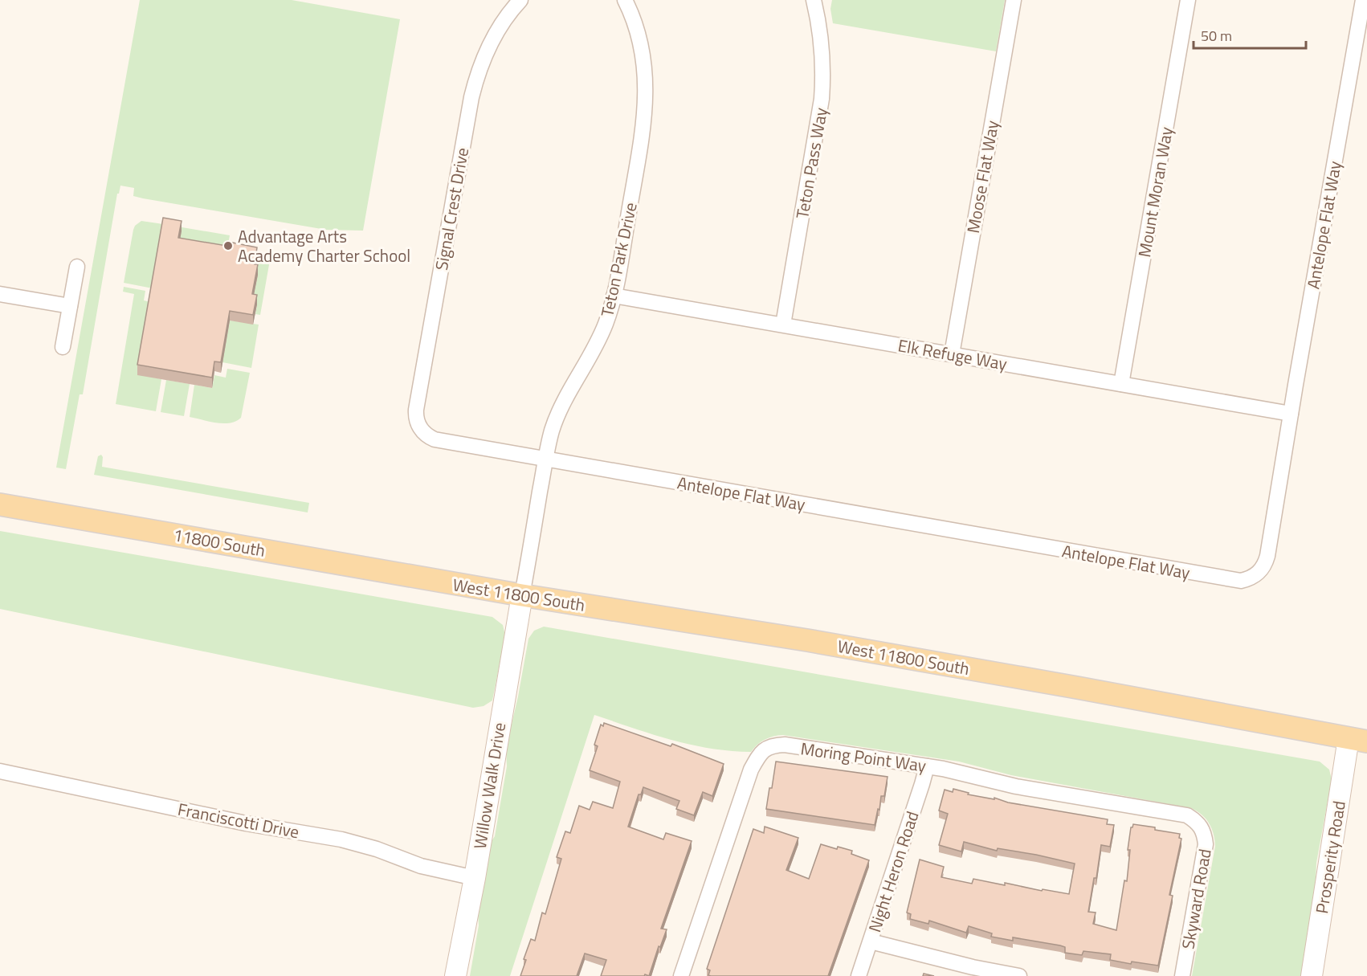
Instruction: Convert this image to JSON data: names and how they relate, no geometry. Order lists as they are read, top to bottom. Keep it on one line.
{"streets":{"main road":["11800 South","West 11800 South"],"street":["Teton Pass Way","Moose Flat Way","Mount Moran Way","Signal Crest Drive","Antelope Flat Way","Teton Park Drive","Elk Refuge Way","Moring Point Way","Willow Walk Drive","Franciscotti Drive","Prosperity Road","Night Heron Road","Skyward Road"]},"crossings":[["Teton Pass Way","Elk Refuge Way"],["Moose Flat Way","Elk Refuge Way"],["Mount Moran Way","Elk Refuge Way"],["Signal Crest Drive","Antelope Flat Way"],["Antelope Flat Way","Teton Park Drive"],["Antelope Flat Way","Elk Refuge Way"],["Teton Park Drive","Elk Refuge Way"],["Teton Park Drive","West 11800 South"],["Teton Park Drive","Willow Walk Drive"],["11800 South","West 11800 South"],["West 11800 South","Willow Walk Drive"],["West 11800 South","Prosperity Road"],["Moring Point Way","Night Heron Road"],["Moring Point Way","Skyward Road"],["Willow Walk Drive","Franciscotti Drive"]],"places":["Advantage Arts Academy Charter School"],"scale_bar":"50 m"}
